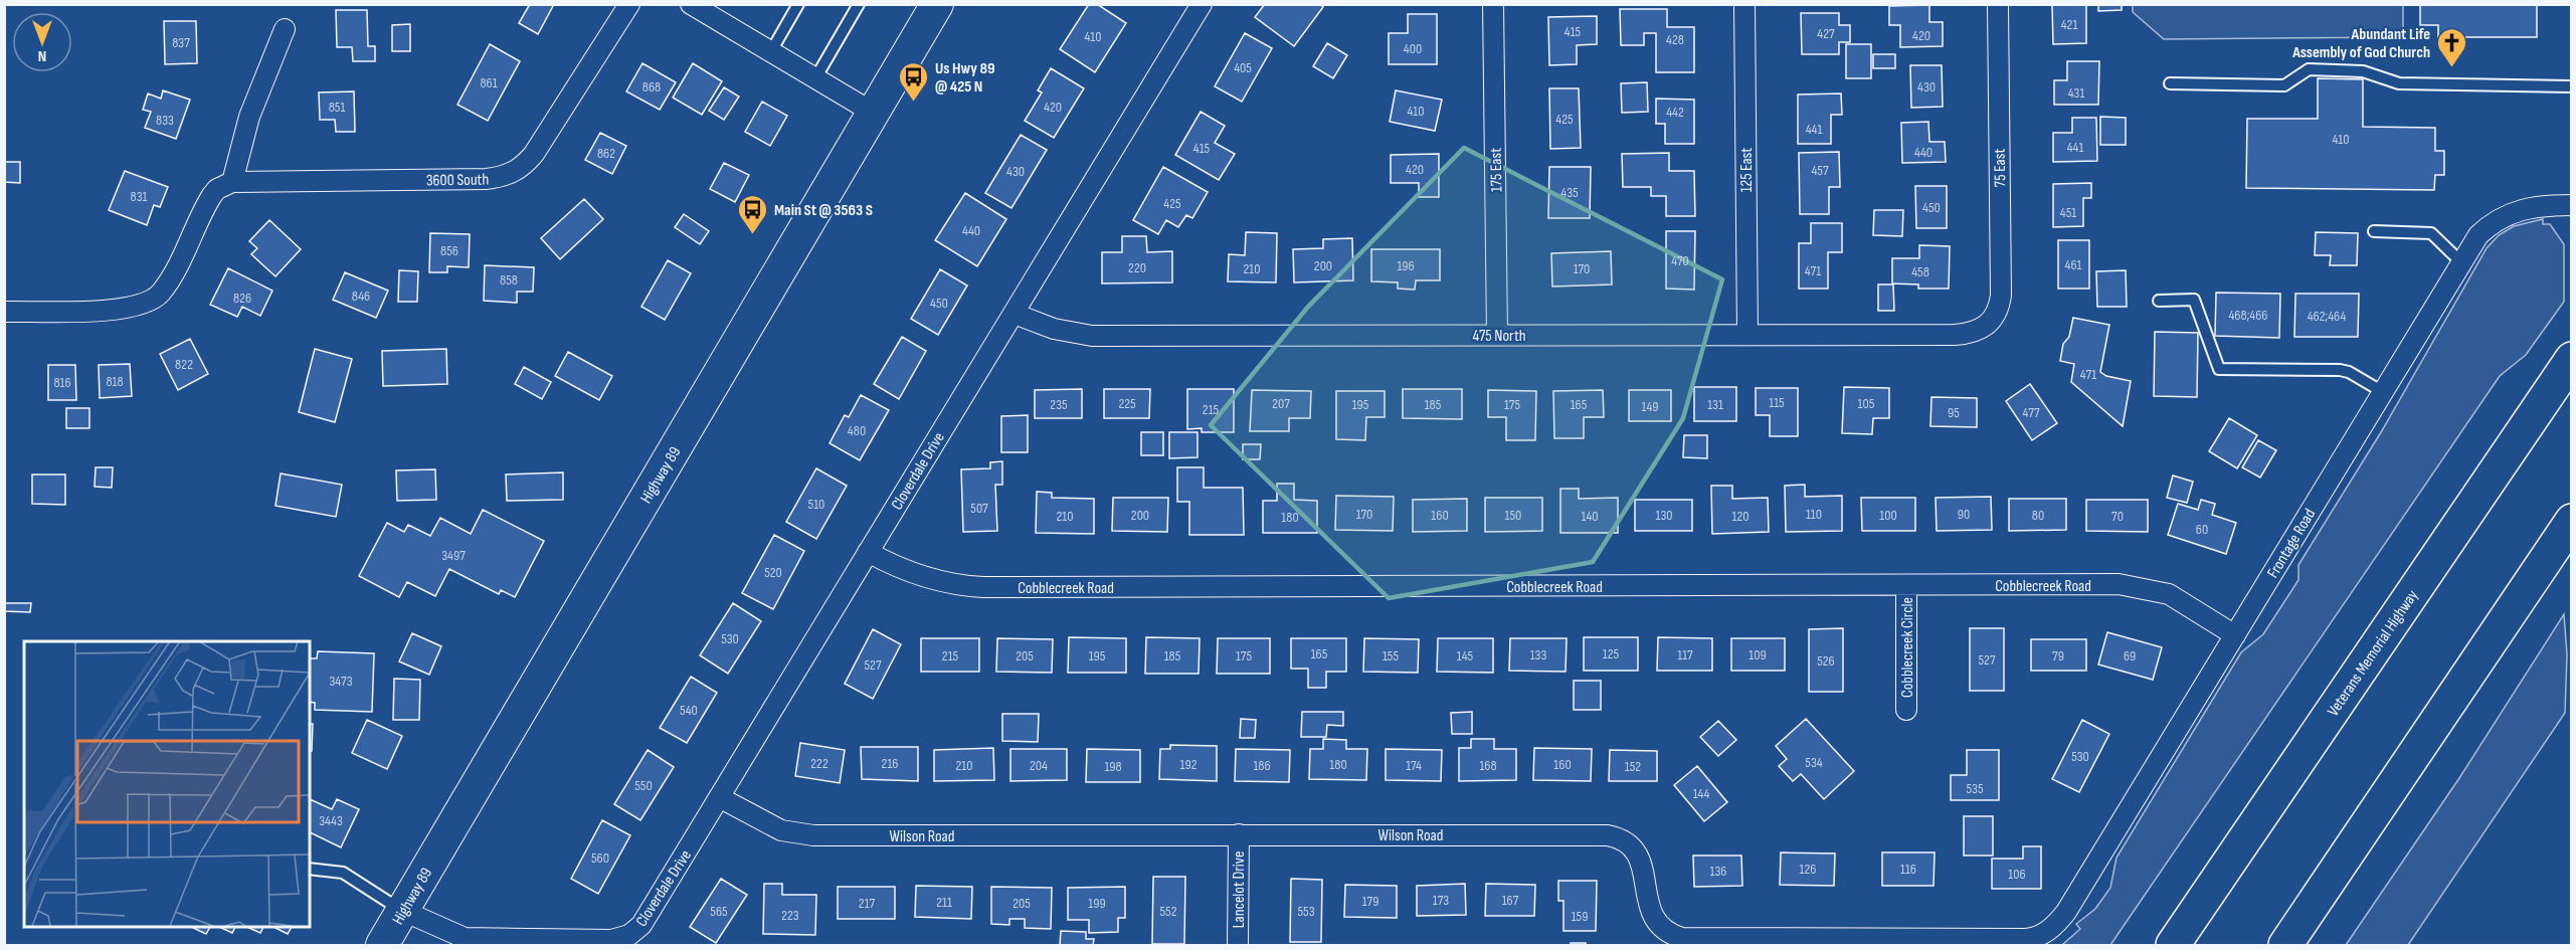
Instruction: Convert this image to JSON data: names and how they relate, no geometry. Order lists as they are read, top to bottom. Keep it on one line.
{"streets":{"highway":["Veterans Memorial Highway"],"main road":["Highway 89"],"street":["75 East","175 East","125 East","3600 South","475 North","Cloverdale Drive","Frontage Road","Cobblecreek Road","Cobblecreek Circle","Wilson Road","Lancelot Drive"]},"crossings":[["75 East","475 North"],["175 East","475 North"],["125 East","475 North"],["475 North","Cloverdale Drive"],["Cloverdale Drive","Highway 89"],["Cloverdale Drive","Cobblecreek Road"],["Cloverdale Drive","Wilson Road"],["Frontage Road","Cobblecreek Road"],["Frontage Road","Wilson Road"],["Cobblecreek Road","Cobblecreek Circle"],["Wilson Road","Lancelot Drive"]],"places":{"church":["Abundant Life Assembly of God Church"],"bus stop":["Us Hwy 89 @ 425 N","Main St @ 3563 S"]},"house_numbers":["421","415","427","420","410","428","837","400","405","861","868","430","431","851","420","410","442","425","833","441","410","441","415","440","862","420","457","430","435","831","425","450","451","440","856","470","461","200","196","220","210","170","471","458","858","846","826","450","468;466","462;464","822","471","818","816","115","225","207","105","235","195","185","175","165","131","149","215","95","477","480","510","507","170","110","90","200","160","150","130","100","80","210","140","120","70","180","60","3497","520","530","165","125","133","117","109","215","205","195","185","175","155","145","79","69","527","526","527","3473","540","530","534","222","216","192","180","160","210","204","186","174","168","198","152","550","535","144","3443","560","126","116","136","106","173","167","179","211","217","205","199","565","552","553","223","159"],"north":"bottom"}
